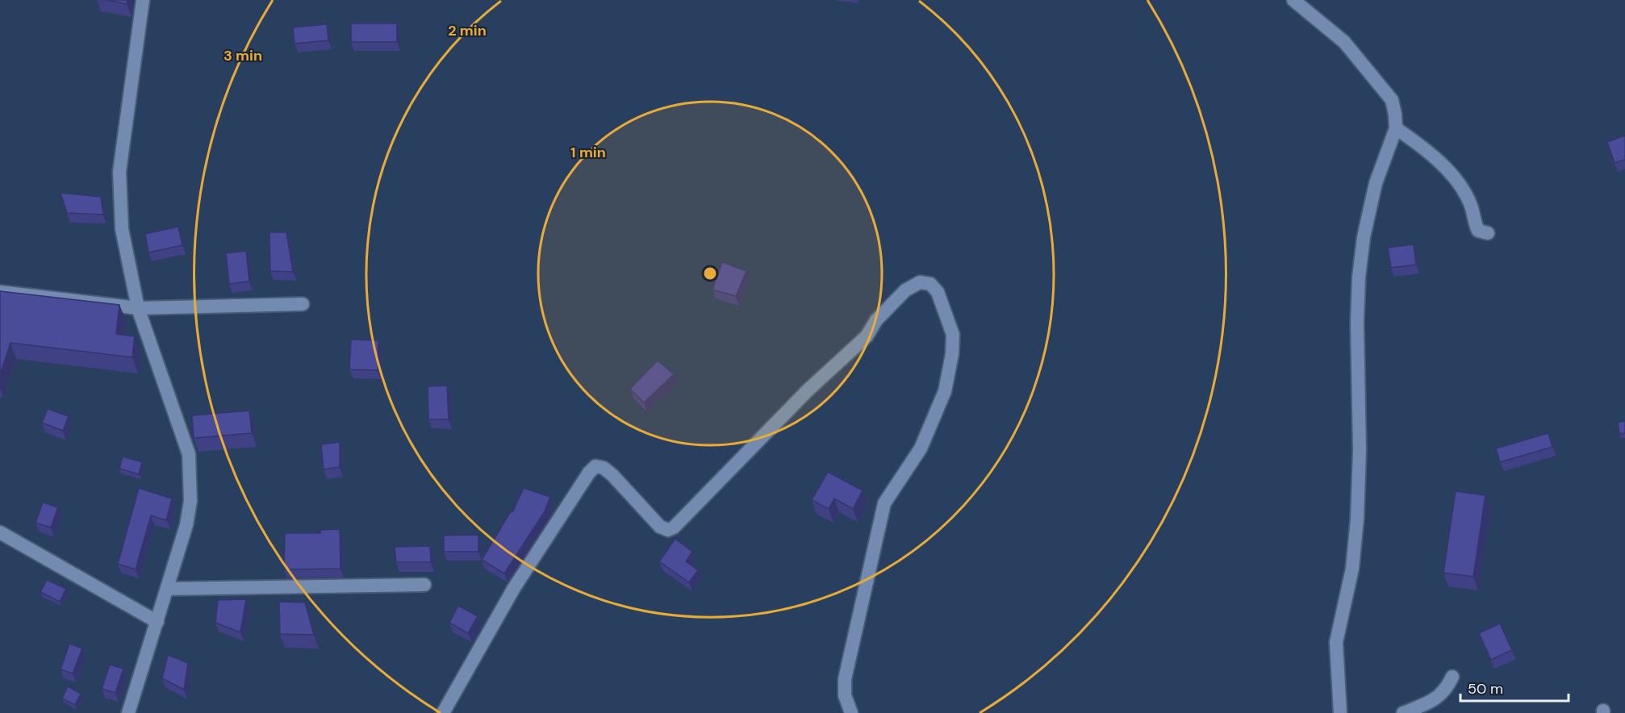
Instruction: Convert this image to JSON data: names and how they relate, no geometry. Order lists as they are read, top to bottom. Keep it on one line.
{"scale_bar":"50 m","rings":["2 min","3 min","1 min"]}
